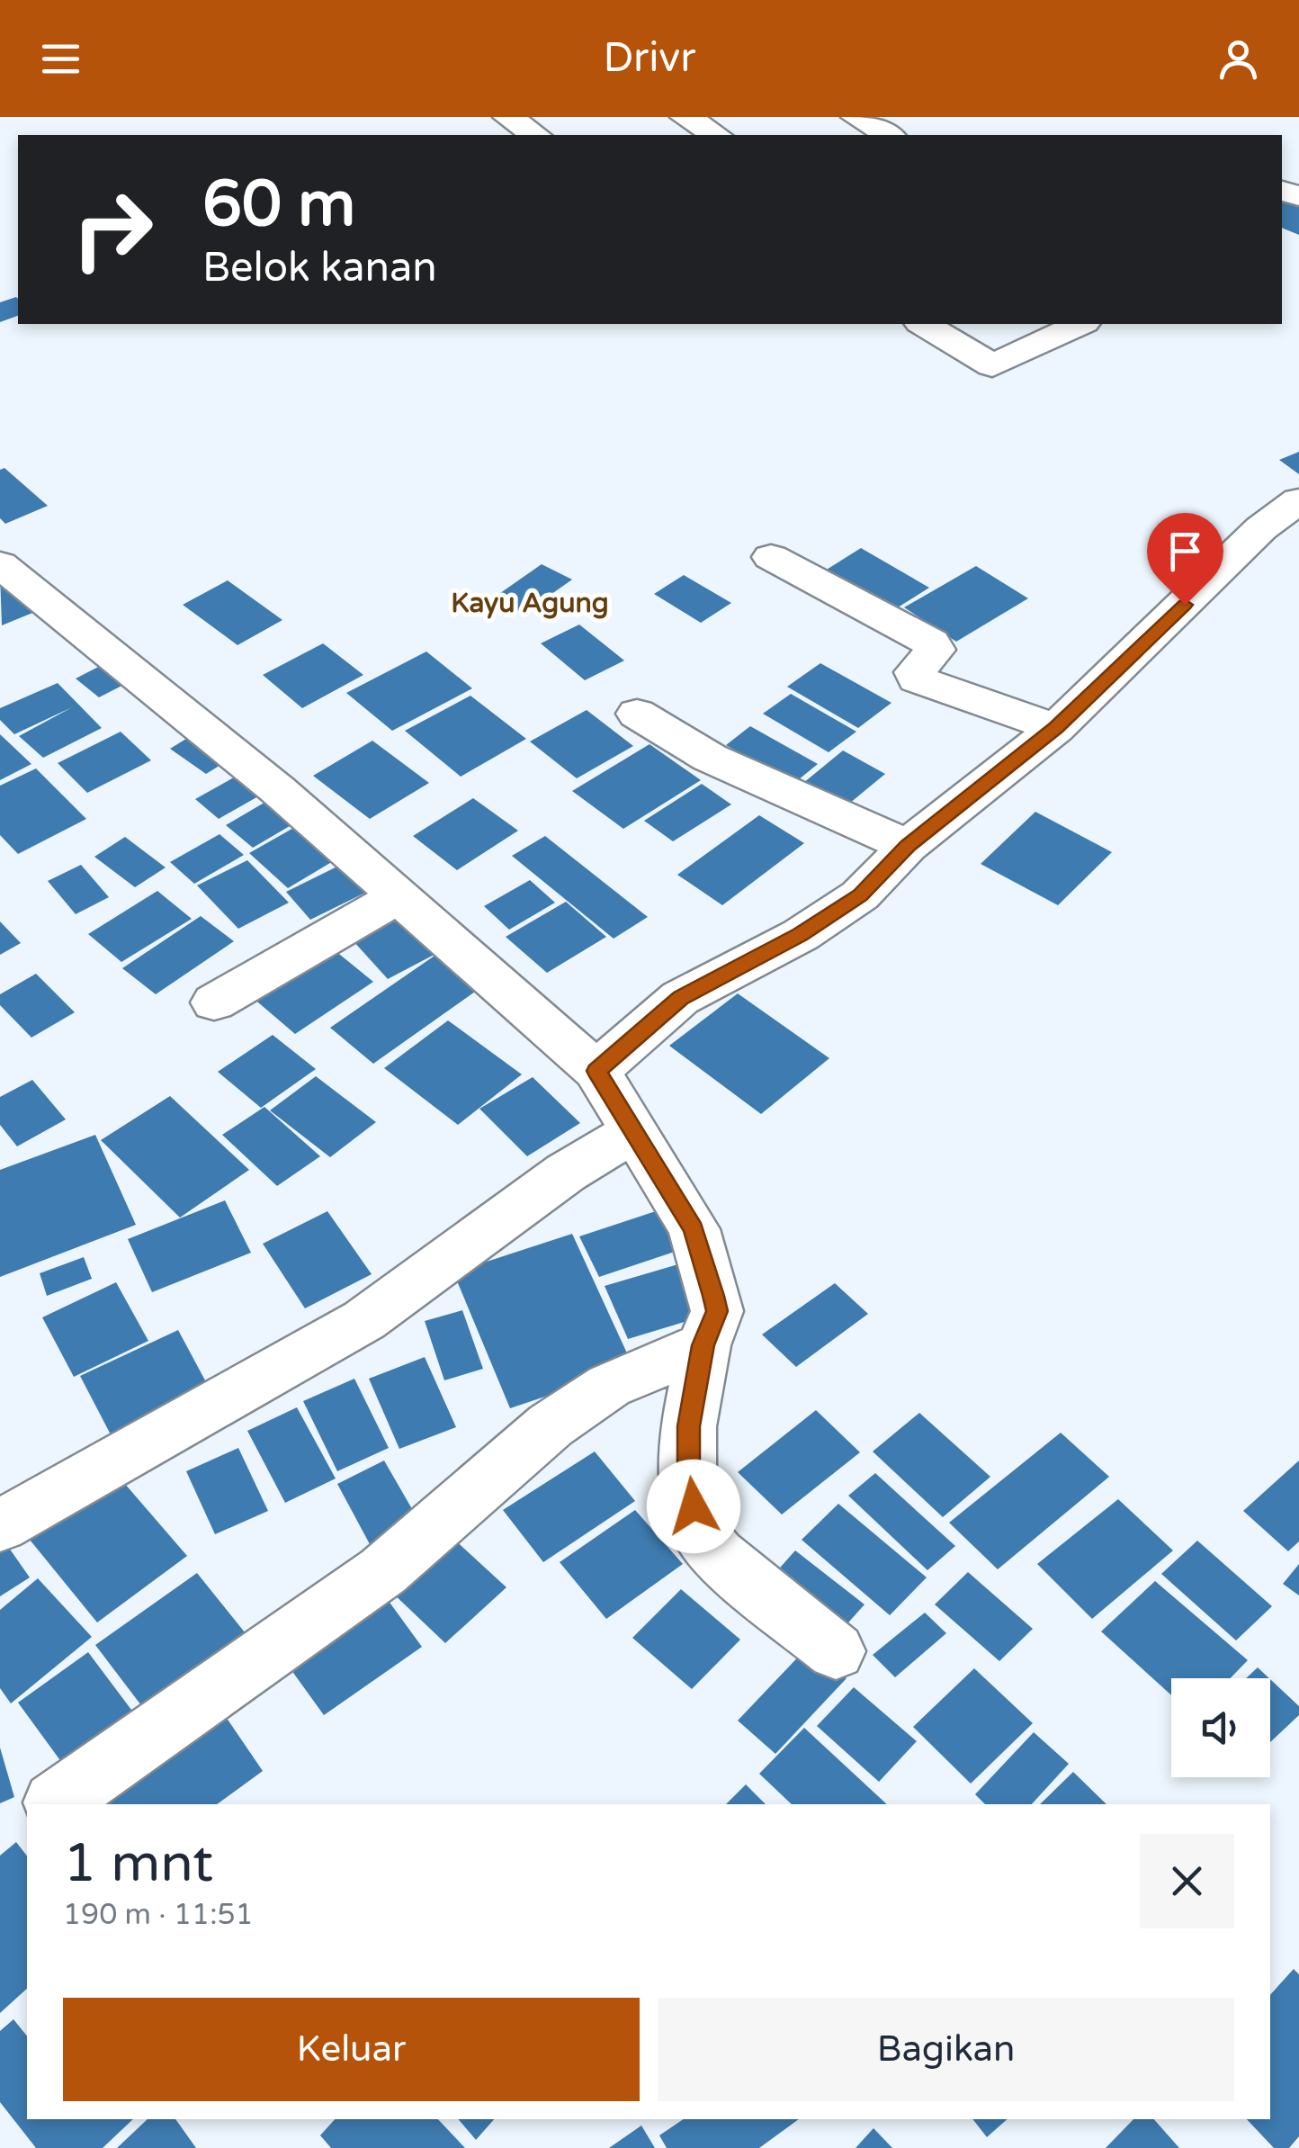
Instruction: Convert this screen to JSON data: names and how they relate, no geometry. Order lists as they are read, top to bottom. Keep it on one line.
{"districts":["Kayu Agung"],"page":{"header":"Drivr","turn":["60 m","Belok kanan"],"heading":["1 mnt","190 m · 11:51"],"buttons":["Keluar","Bagikan"]}}
